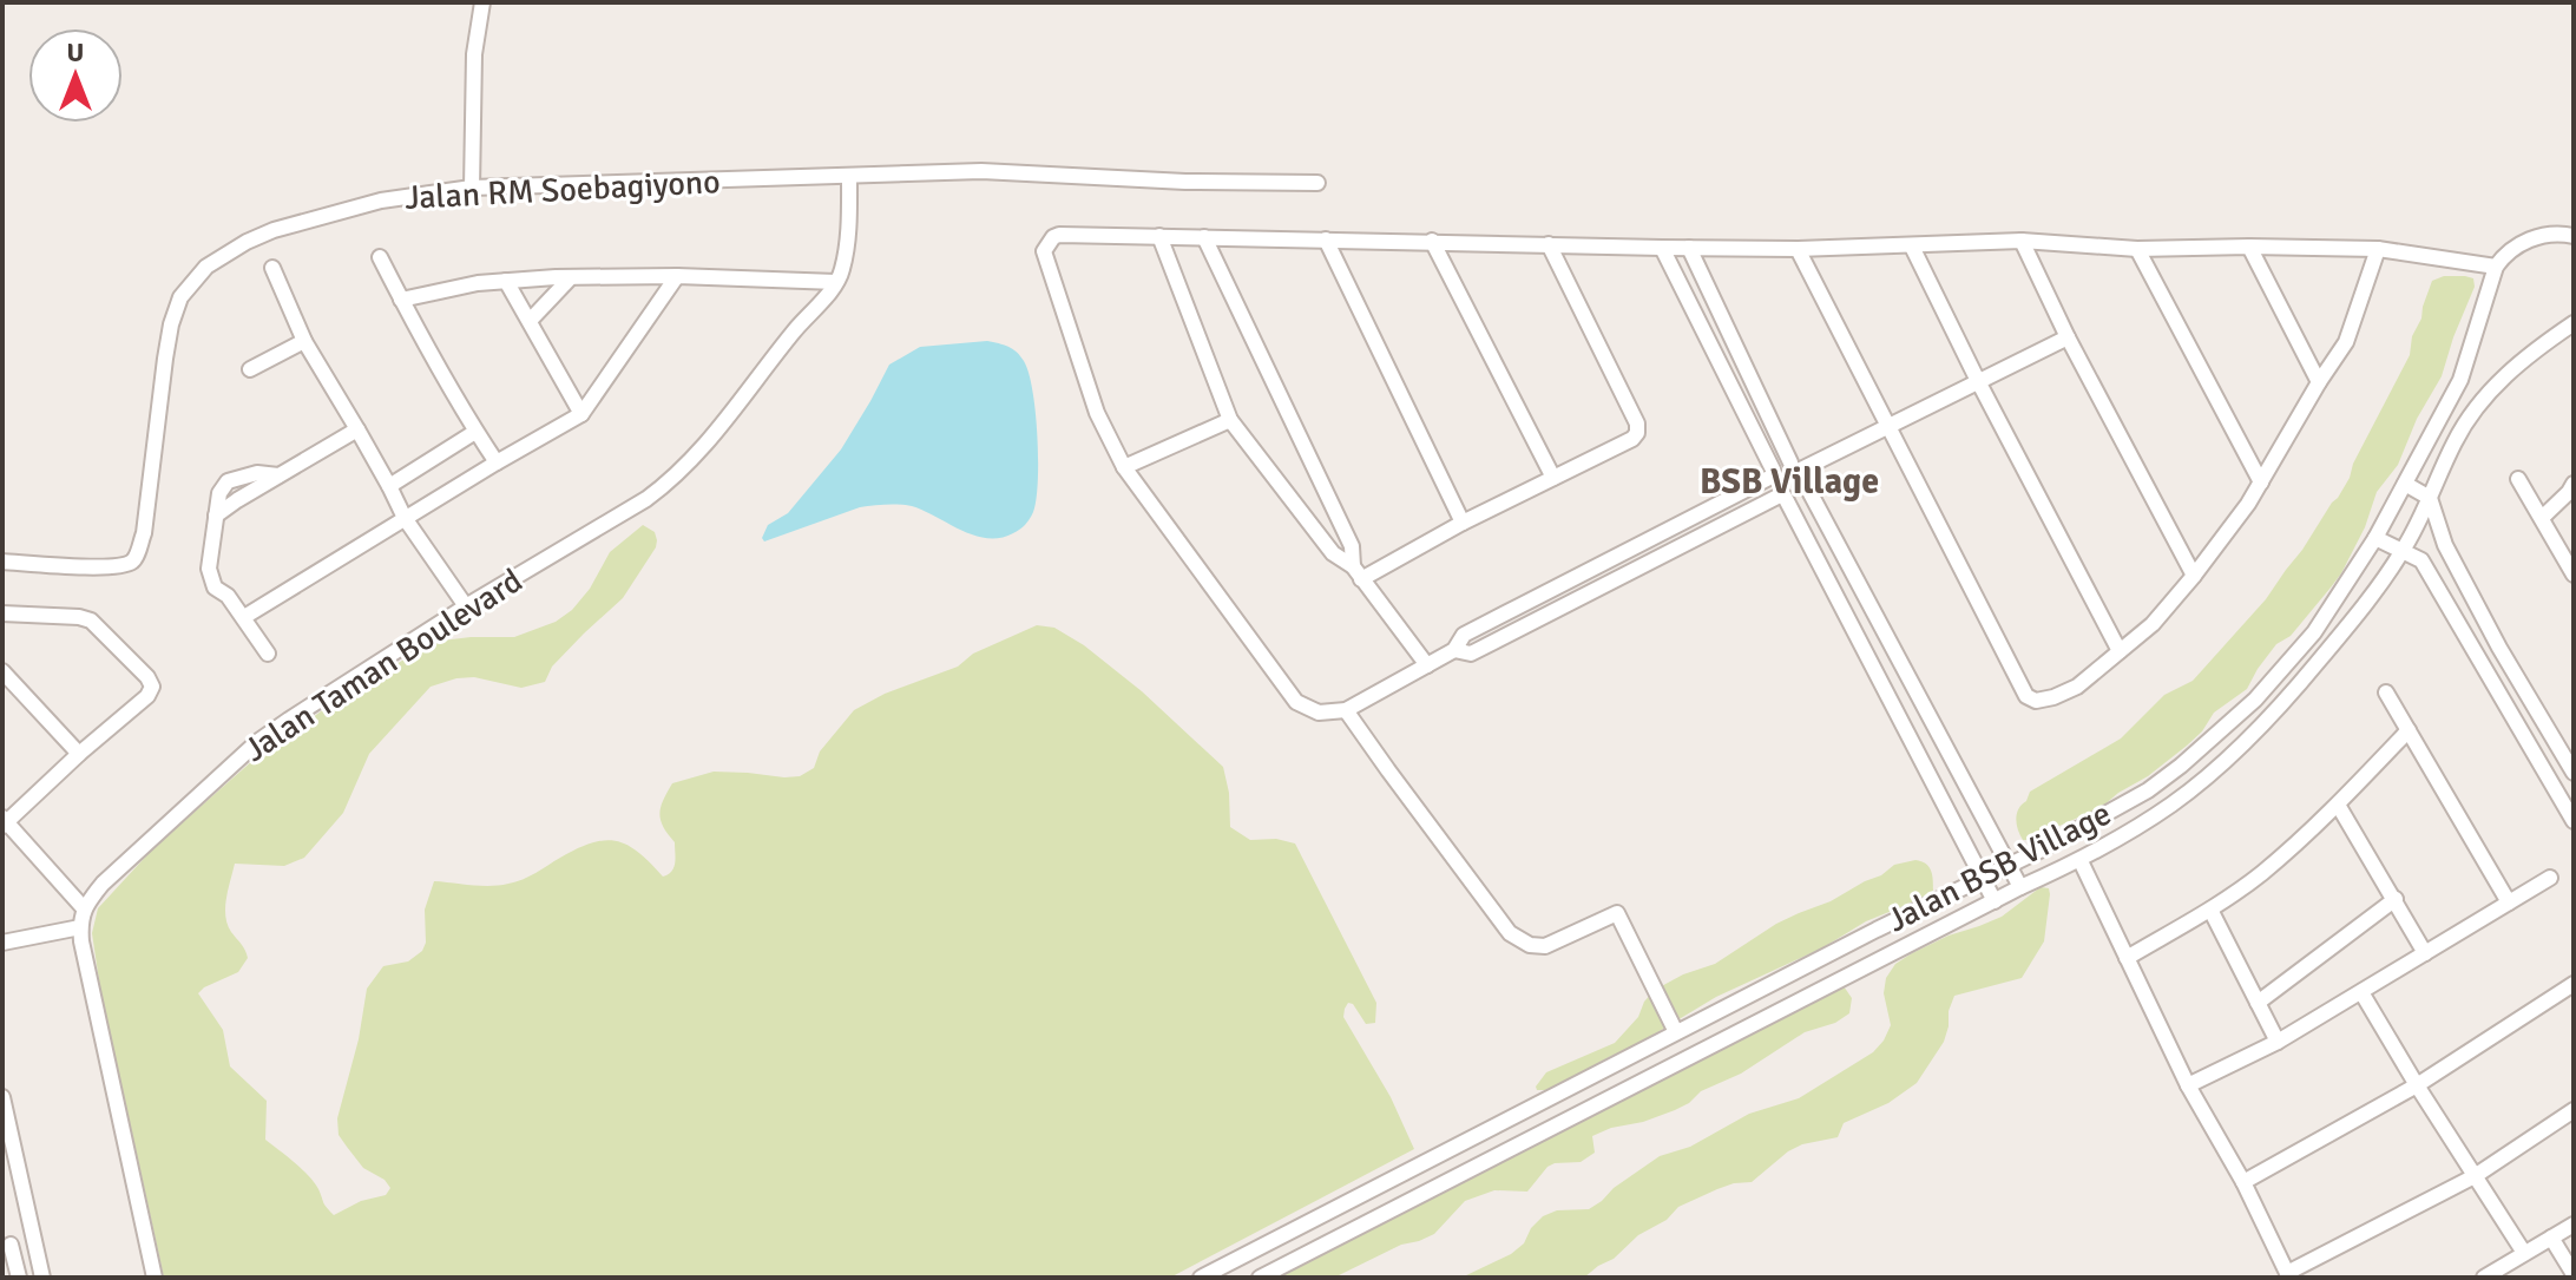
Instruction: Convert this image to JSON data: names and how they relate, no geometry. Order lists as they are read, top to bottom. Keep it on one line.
{"streets":{"street":["Jalan RM Soebagiyono","Jalan Taman Boulevard","Jalan BSB Village"]},"crossings":[["Jalan RM Soebagiyono","Jalan Taman Boulevard"]],"districts":["BSB Village"],"north":"top"}
